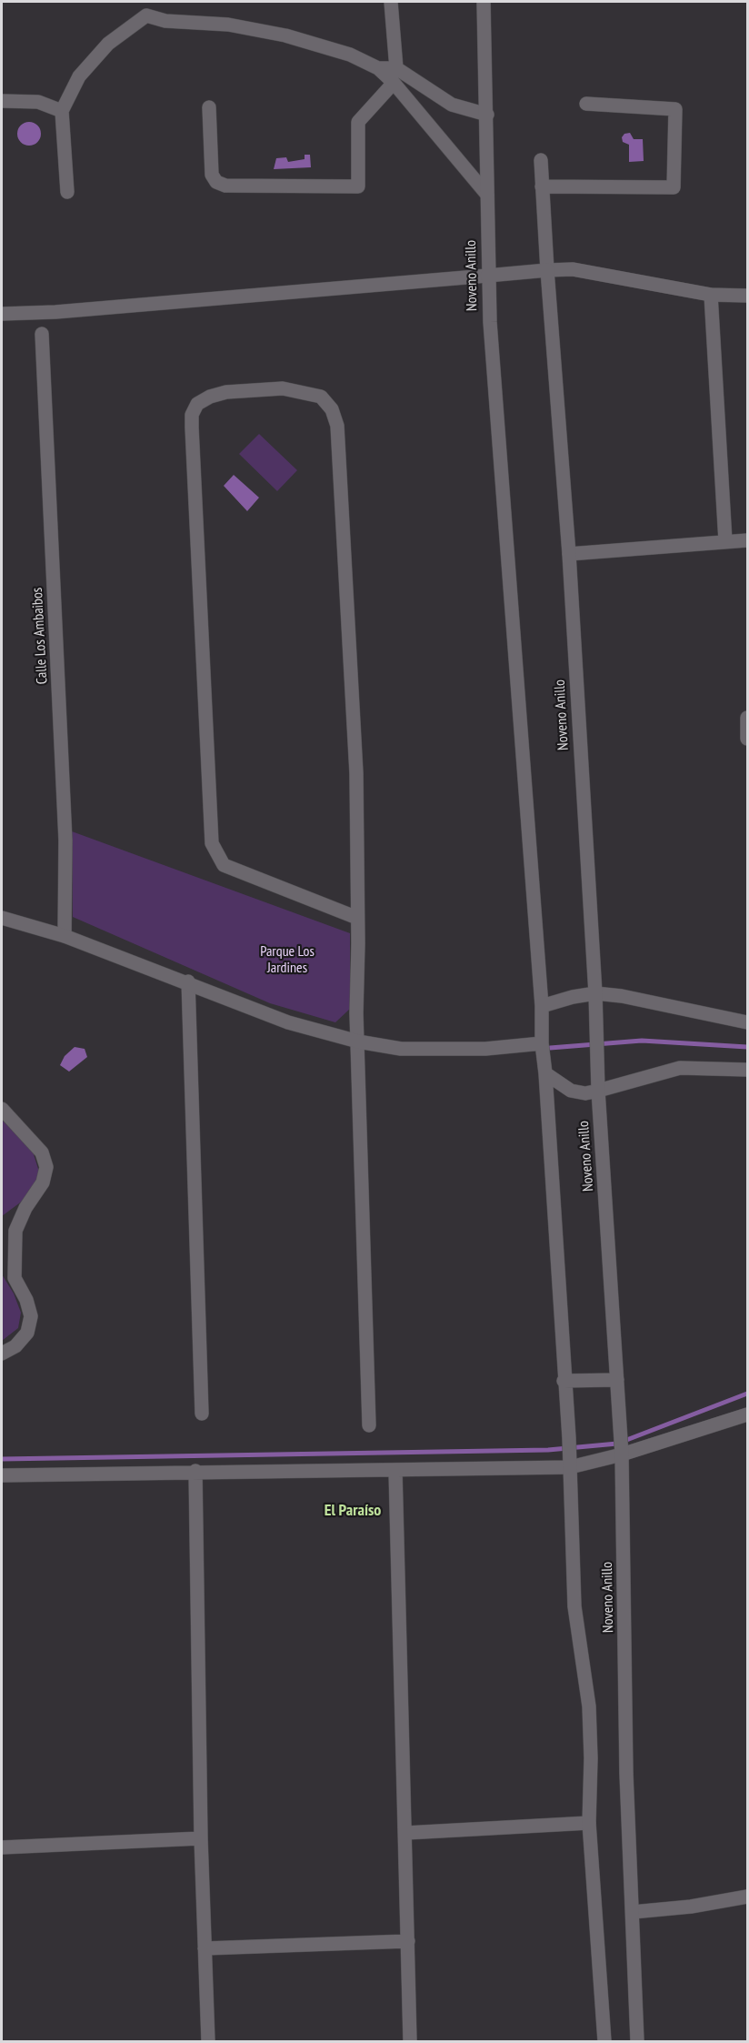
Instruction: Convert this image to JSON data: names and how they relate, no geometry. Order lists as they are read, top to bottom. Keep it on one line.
{"streets":{"street":["Noveno Anillo","Calle Los Ambaibos"]},"districts":["El Paraíso"],"parks":["Parque Los Jardines"]}
